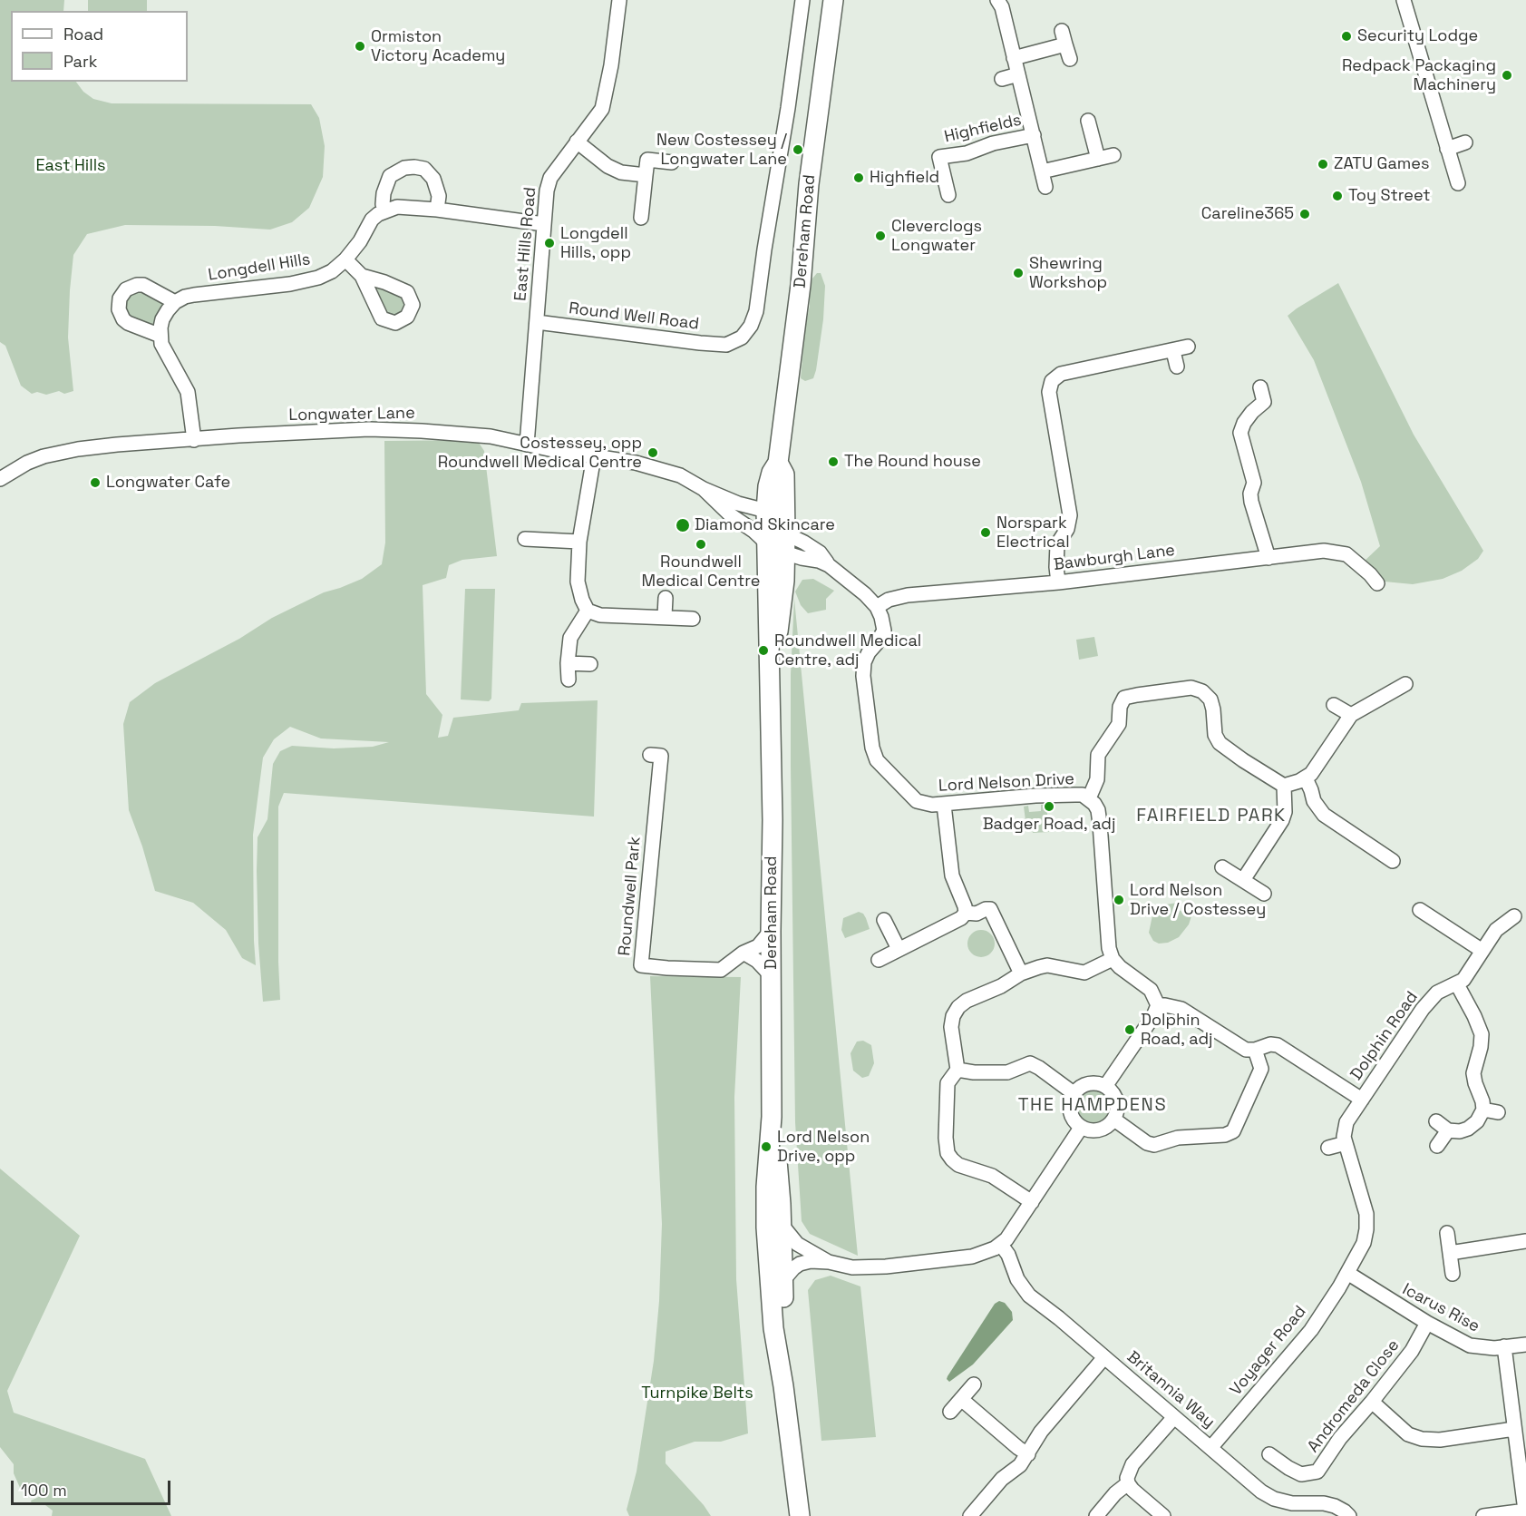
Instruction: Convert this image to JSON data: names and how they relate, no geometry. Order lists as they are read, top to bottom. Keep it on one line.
{"streets":{"highway":["Dereham Road"],"street":["Highfields","East Hills Road","Longdell Hills","Round Well Road","Longwater Lane","Bawburgh Lane","Lord Nelson Drive","Roundwell Park","Dolphin Road","Icarus Rise","Voyager Road","Britannia Way","Andromeda Close"]},"crossings":[["Dereham Road","Round Well Road"],["Dereham Road","Longwater Lane"],["Dereham Road","Roundwell Park"],["East Hills Road","Round Well Road"],["East Hills Road","Longwater Lane"],["Bawburgh Lane","Lord Nelson Drive"],["Dolphin Road","Icarus Rise"],["Dolphin Road","Voyager Road"],["Icarus Rise","Voyager Road"],["Icarus Rise","Andromeda Close"],["Voyager Road","Britannia Way"]],"districts":["FAIRFIELD PARK","THE HAMPDENS"],"parks":["East Hills","Turnpike Belts"],"places":["Security Lodge","Ormiston Victory Academy","Redpack Packaging Machinery","New Costessey / Longwater Lane","ZATU Games","Highfield","Toy Street","Careline365","Cleverclogs Longwater","Longdell Hills, opp","Shewring Workshop","Costessey, opp Roundwell Medical Centre","The Round house","Longwater Cafe","Diamond Skincare","Norspark Electrical","Roundwell Medical Centre","Roundwell Medical Centre, adj","Badger Road, adj","Lord Nelson Drive / Costessey","Dolphin Road, adj","Lord Nelson Drive, opp"],"legend":["Road","Park"],"scale_bar":"100 m"}
